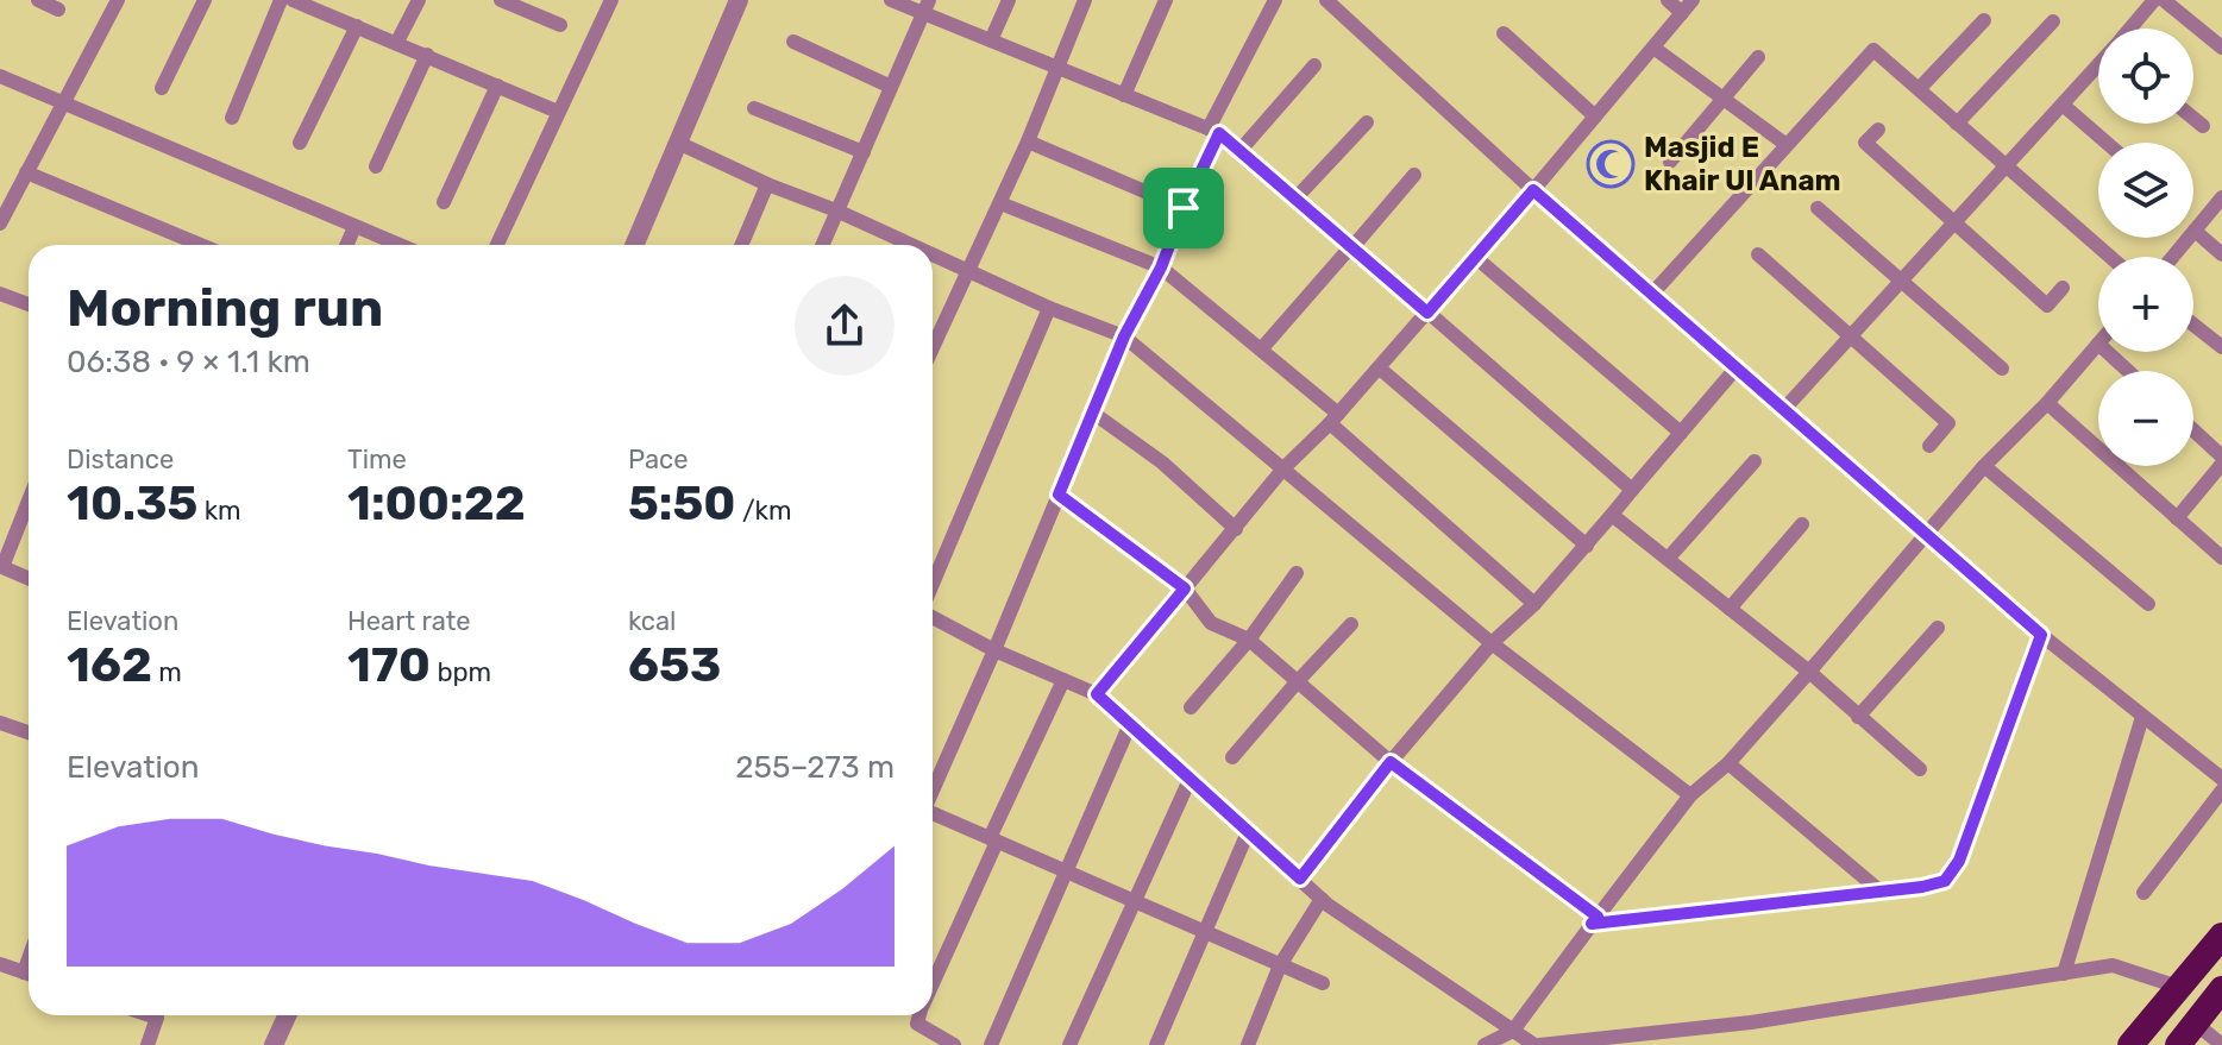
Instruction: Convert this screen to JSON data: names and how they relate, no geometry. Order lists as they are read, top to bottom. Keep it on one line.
{"places":{"mosque":["Masjid E Khair Ul Anam"]},"page":{"map_buttons":["+","−"],"heading":["Morning run","06:38 · 9 × 1.1 km"],"stats":[["Distance","10.35 km"],["Time","1:00:22"],["Pace","5:50 /km"],["Elevation","162 m"],["Heart rate","170 bpm"],["kcal","653"]],"chart":["Elevation","255–273 m"]}}
